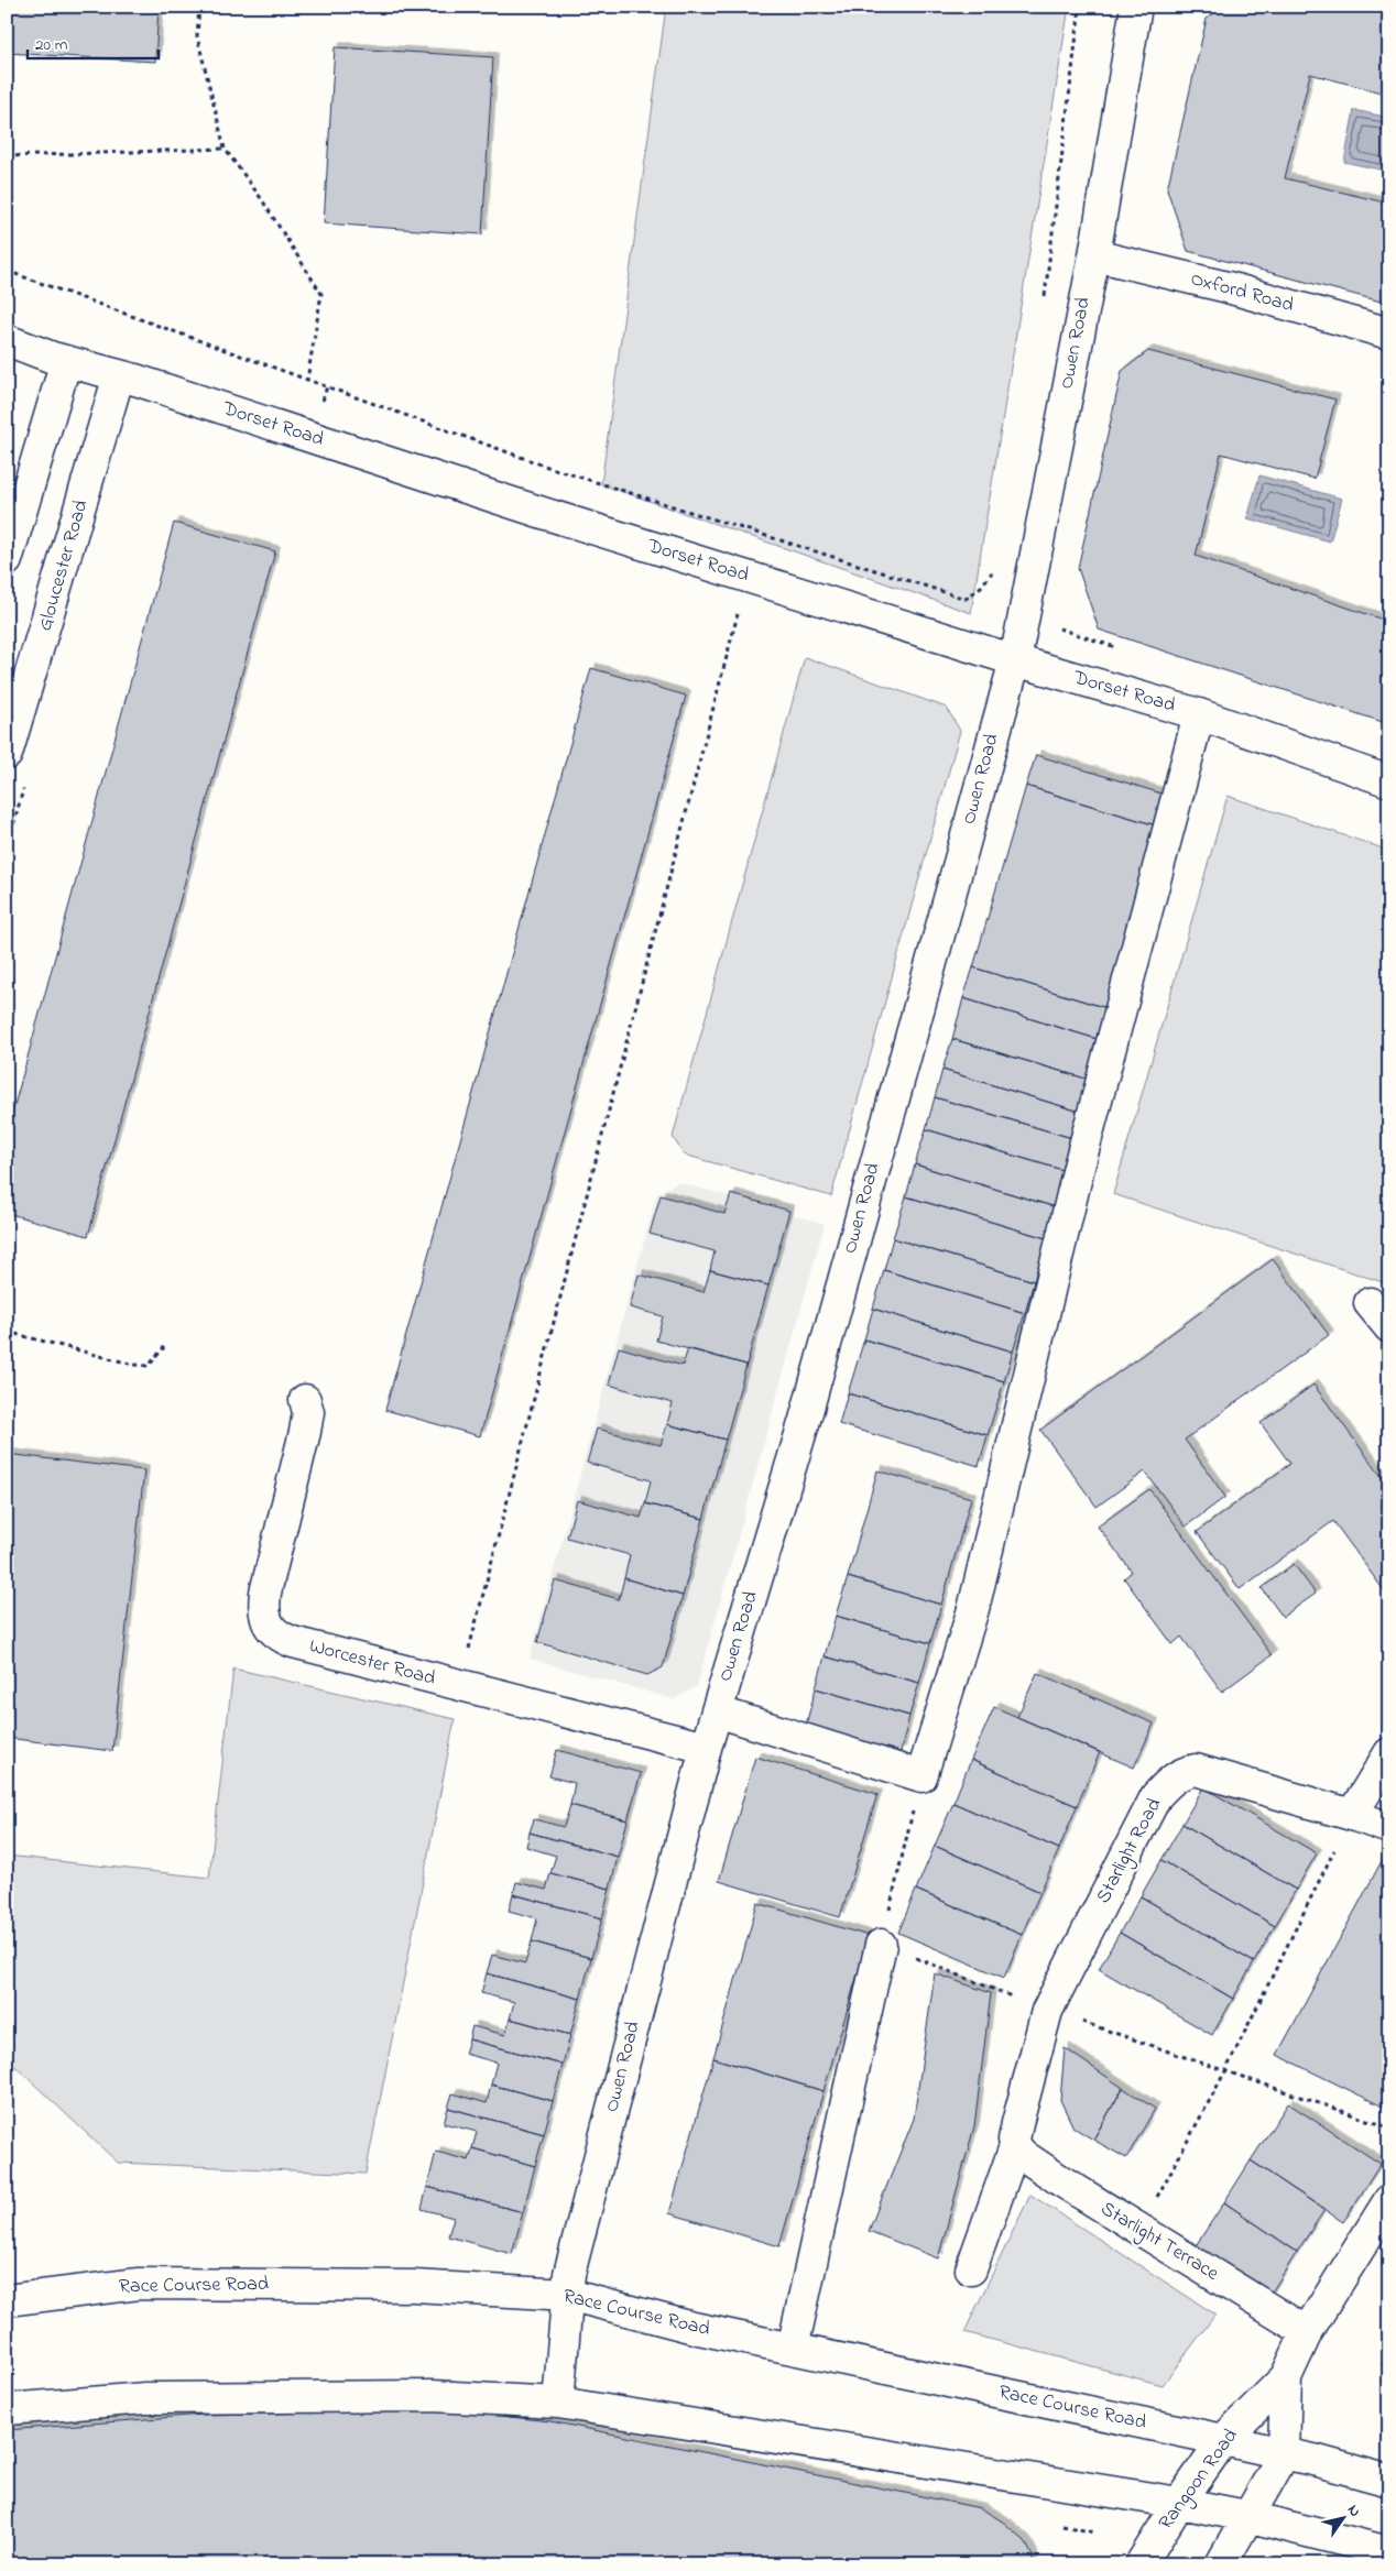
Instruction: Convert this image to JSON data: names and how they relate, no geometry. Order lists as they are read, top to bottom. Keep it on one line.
{"streets":{"street":["Oxford Road","Owen Road","Dorset Road","Gloucester Road","Worcester Road","Starlight Road","Starlight Terrace","Race Course Road","Rangoon Road"]},"crossings":[["Oxford Road","Owen Road"],["Owen Road","Dorset Road"],["Owen Road","Worcester Road"],["Owen Road","Race Course Road"],["Dorset Road","Gloucester Road"],["Starlight Road","Starlight Terrace"],["Starlight Terrace","Rangoon Road"],["Race Course Road","Rangoon Road"]],"scale_bar":"20 m","north":"top right"}
